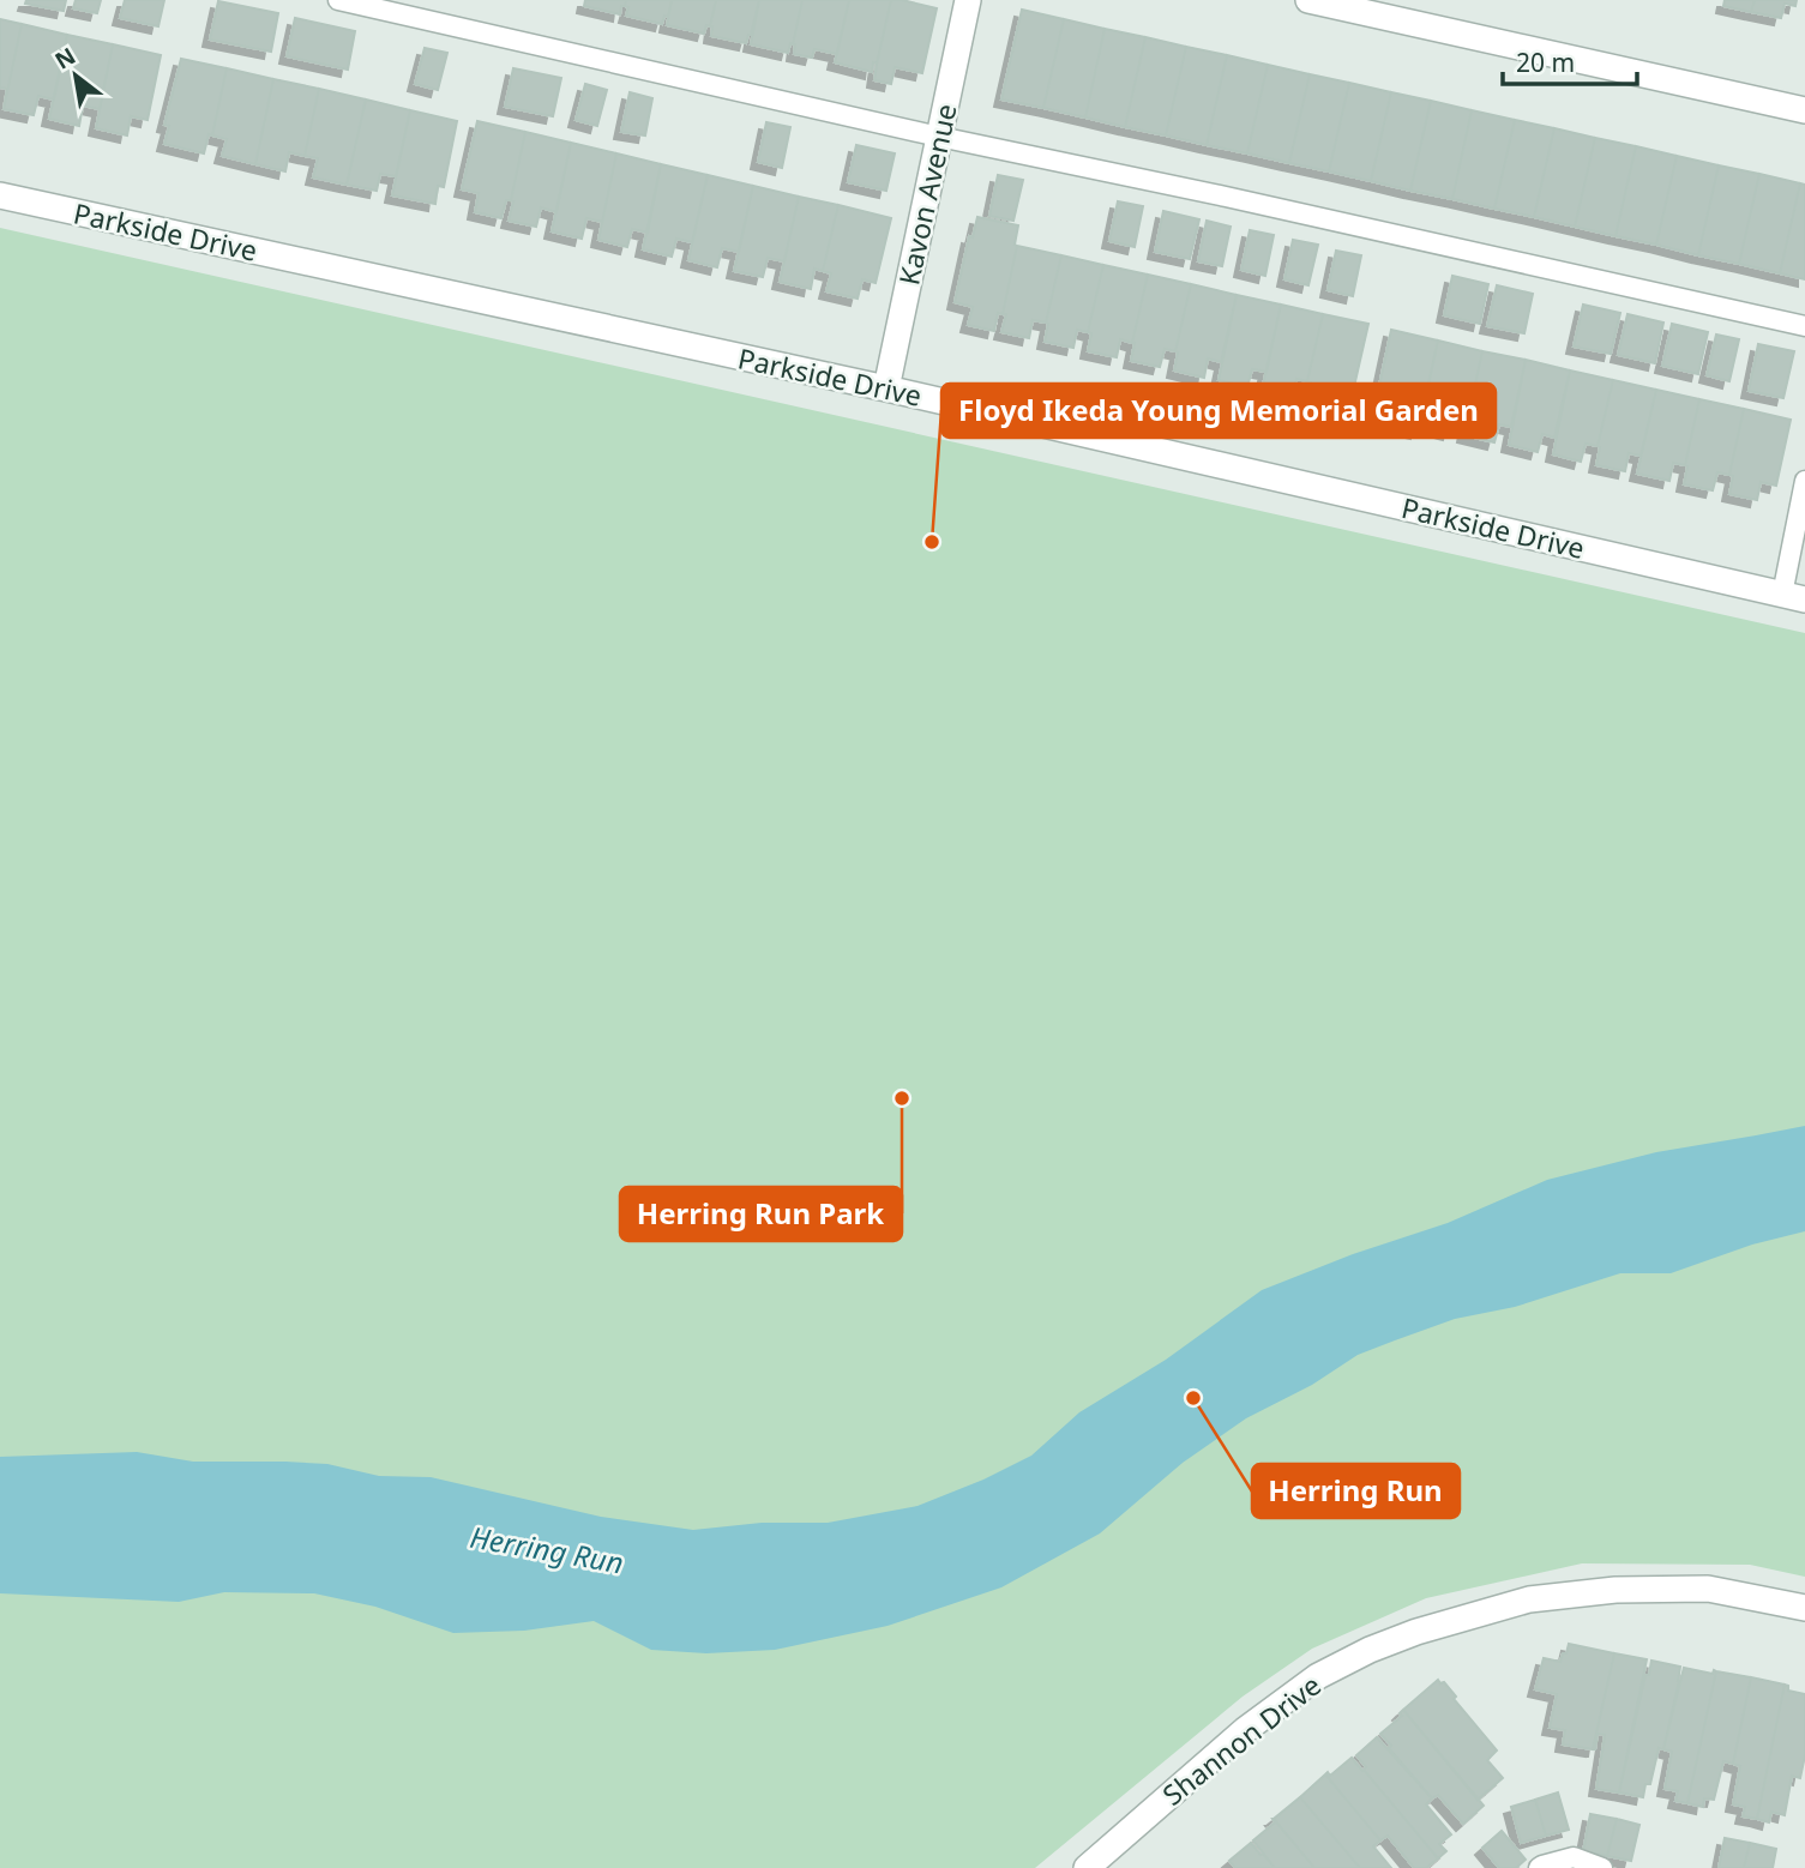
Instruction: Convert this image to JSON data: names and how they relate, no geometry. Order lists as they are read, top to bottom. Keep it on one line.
{"streets":{"street":["Kavon Avenue","Parkside Drive","Shannon Drive"]},"crossings":[["Kavon Avenue","Parkside Drive"]],"water":["Herring Run"],"places":["Floyd Ikeda Young Memorial Garden","Herring Run Park","Herring Run"],"scale_bar":"20 m","north":"top left"}
